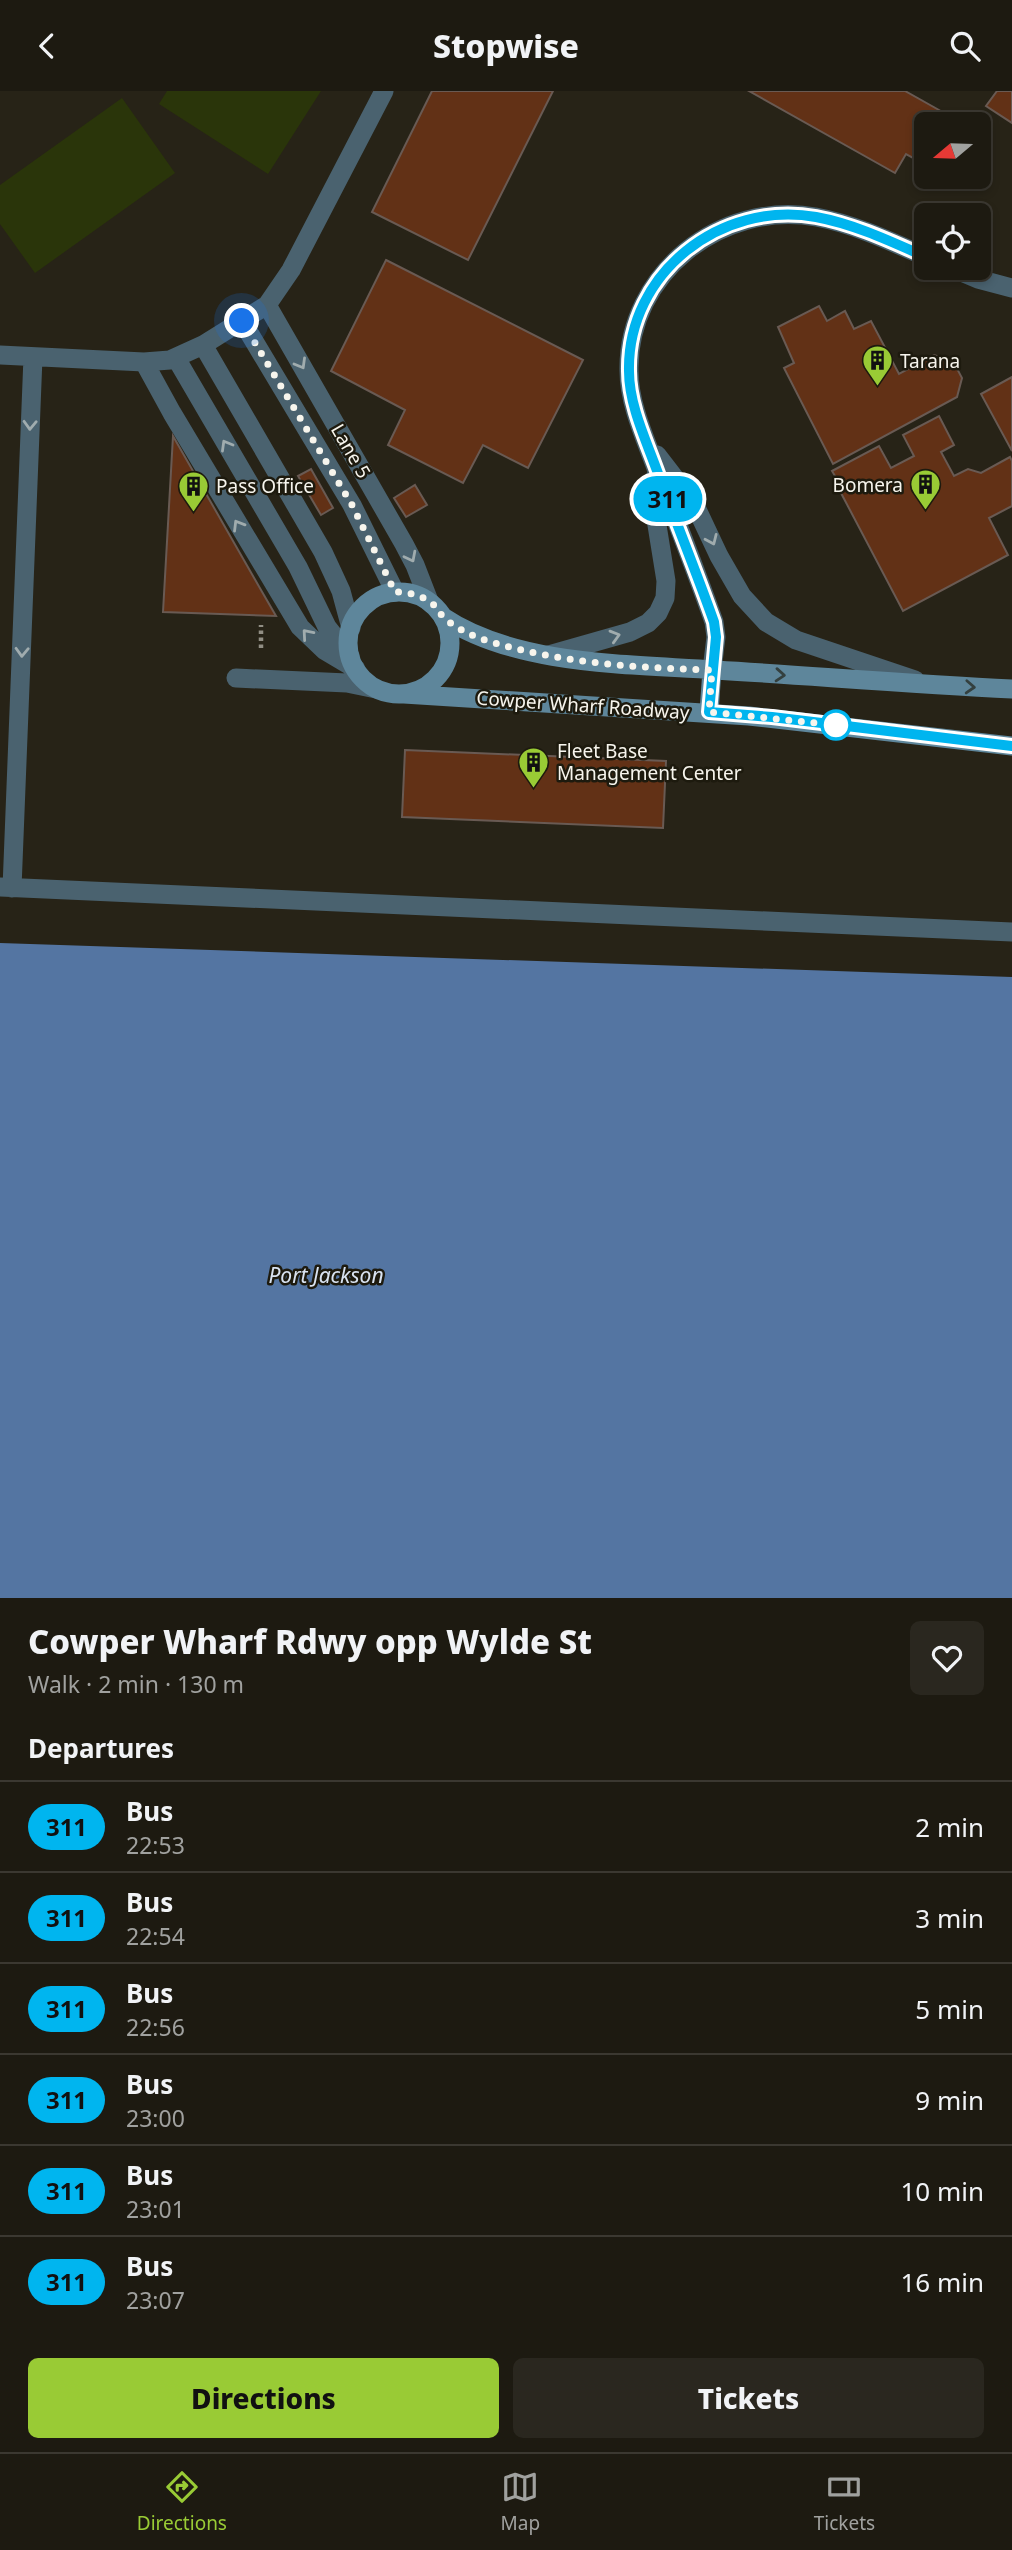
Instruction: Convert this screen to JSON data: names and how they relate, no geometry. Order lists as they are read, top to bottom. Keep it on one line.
{"streets":{"main road":["Cowper Wharf Roadway"],"street":["Lane 5"]},"crossings":[["Lane 5","Cowper Wharf Roadway"]],"water":["Port Jackson"],"places":{"building":["Tarana","Bomera","Pass Office","Fleet Base Management Center"]},"lines":["bus line 311"],"north":"left","page":{"header":"Stopwise","on_map":"311","heading":[["Cowper Wharf Rdwy opp Wylde St","Walk · 2 min · 130 m"],"Departures"],"list":[{"mark":"311","name":"Bus","note":"22:53","value":"2 min"},{"mark":"311","name":"Bus","note":"22:54","value":"3 min"},{"mark":"311","name":"Bus","note":"22:56","value":"5 min"},{"mark":"311","name":"Bus","note":"23:00","value":"9 min"},{"mark":"311","name":"Bus","note":"23:01","value":"10 min"},{"mark":"311","name":"Bus","note":"23:07","value":"16 min"}],"buttons":["Directions","Tickets"],"tabs":["Directions","Map","Tickets"]}}
